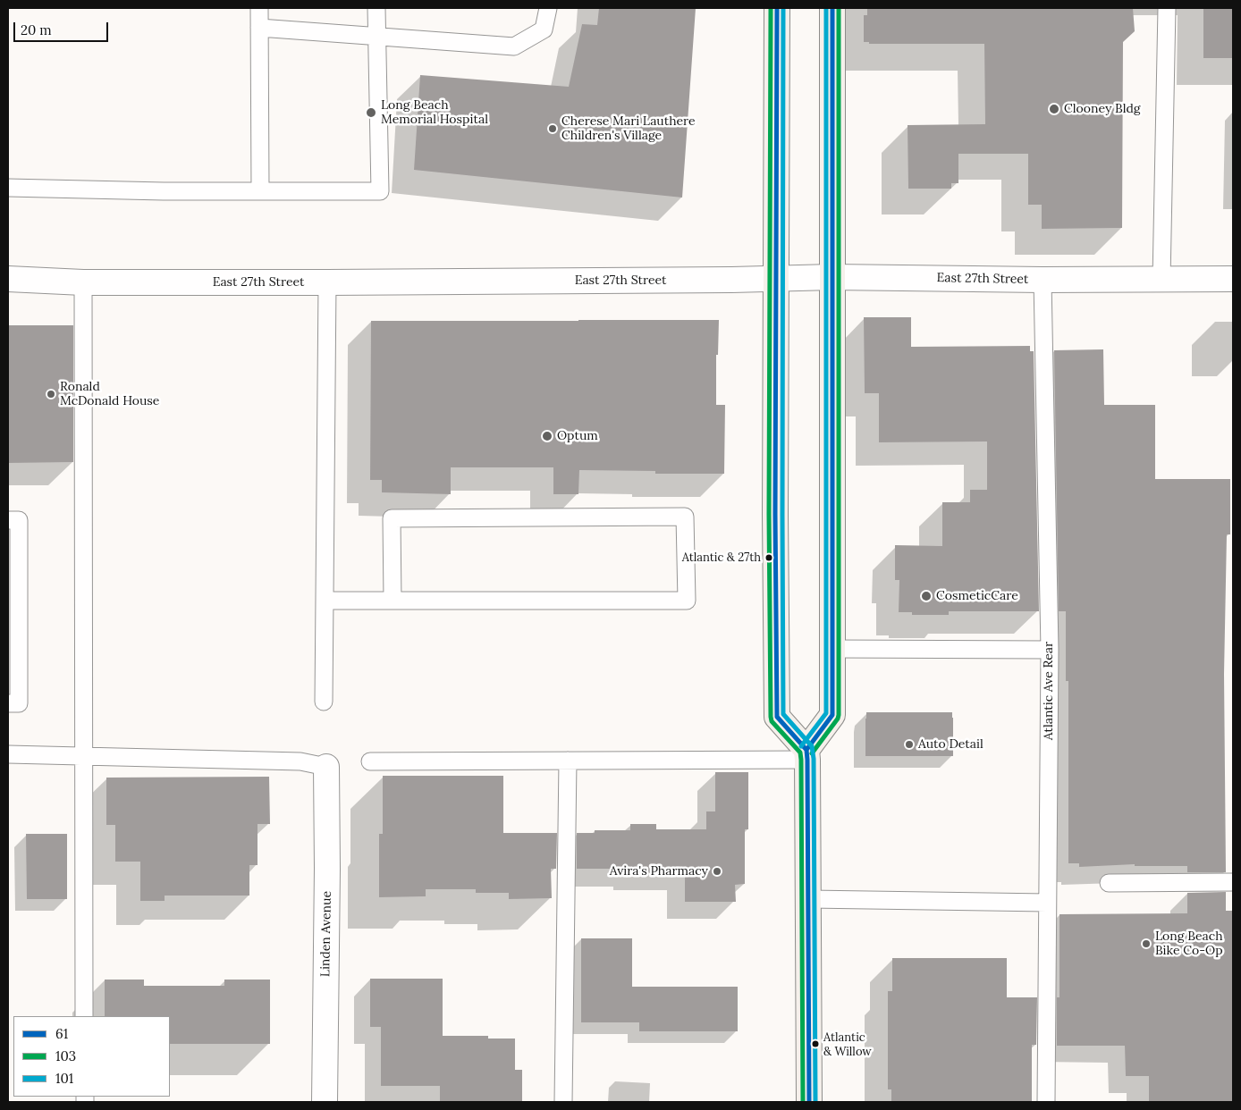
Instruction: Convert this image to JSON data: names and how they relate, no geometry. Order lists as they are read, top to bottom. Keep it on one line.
{"streets":{"street":["East 27th Street","Linden Avenue"],"lane":["Atlantic Ave Rear"]},"crossings":[["East 27th Street","Atlantic Ave Rear"]],"places":["Clooney Bldg","Long Beach Memorial Hospital","Cherese Mari Lauthere Children's Village","Ronald McDonald House","Optum","Atlantic & 27th","CosmeticCare","Auto Detail","Avira's Pharmacy","Long Beach Bike Co-Op","Atlantic & Willow"],"lines":["transit line 61","transit line 103","transit line 101"],"legend":["61","103","101"],"scale_bar":"20 m"}
